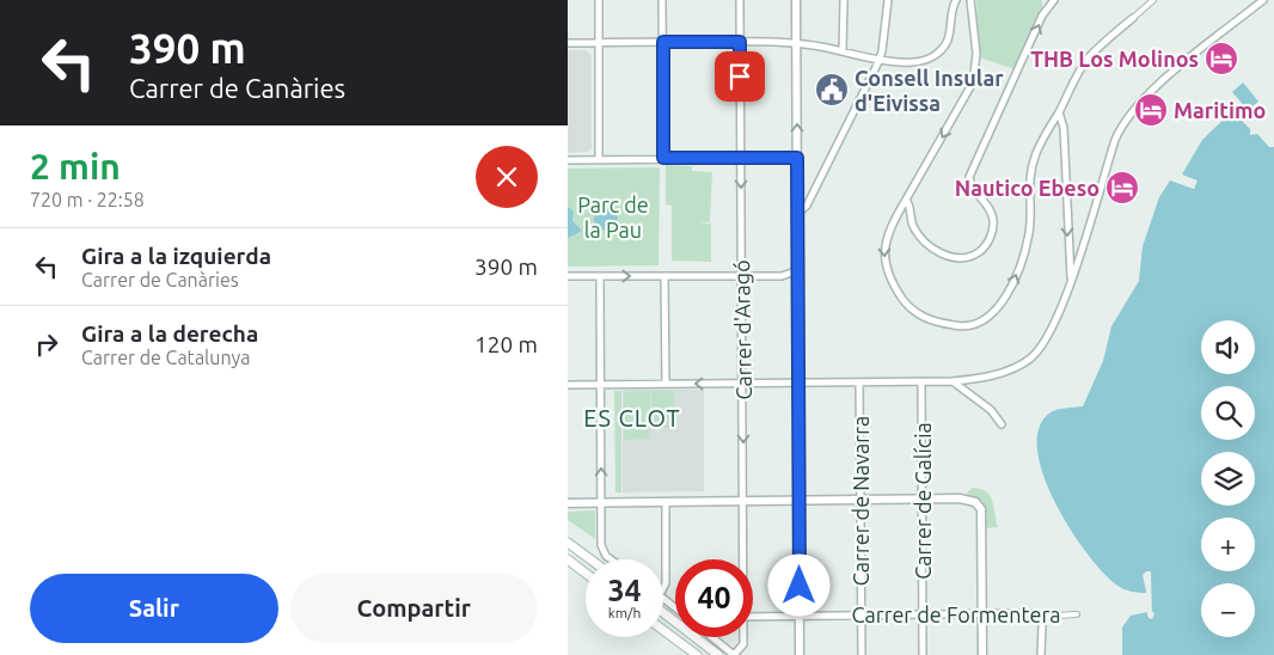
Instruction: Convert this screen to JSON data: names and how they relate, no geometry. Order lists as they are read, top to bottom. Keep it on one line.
{"streets":{"street":["Carrer d'Aragó","Carrer de Navarra","Carrer de Galícia","Carrer de Formentera"]},"crossings":[["Carrer de Navarra","Carrer de Formentera"],["Carrer de Galícia","Carrer de Formentera"]],"one_way":["Carrer d'Aragó"],"districts":["ES CLOT"],"parks":["Parc de la Pau"],"places":{"hotel":["THB Los Molinos","Maritimo","Nautico Ebeso"],"public building":["Consell Insular d'Eivissa"]},"page":{"turn":["390 m","Carrer de Canàries"],"heading":["2 min","720 m · 22:58"],"list":[{"name":"Gira a la izquierda","note":"Carrer de Canàries","value":"390 m"},{"name":"Gira a la derecha","note":"Carrer de Catalunya","value":"120 m"}],"map_buttons":["+","−"],"speed":"34 km/h","limit":"40","buttons":["Salir","Compartir"]}}
